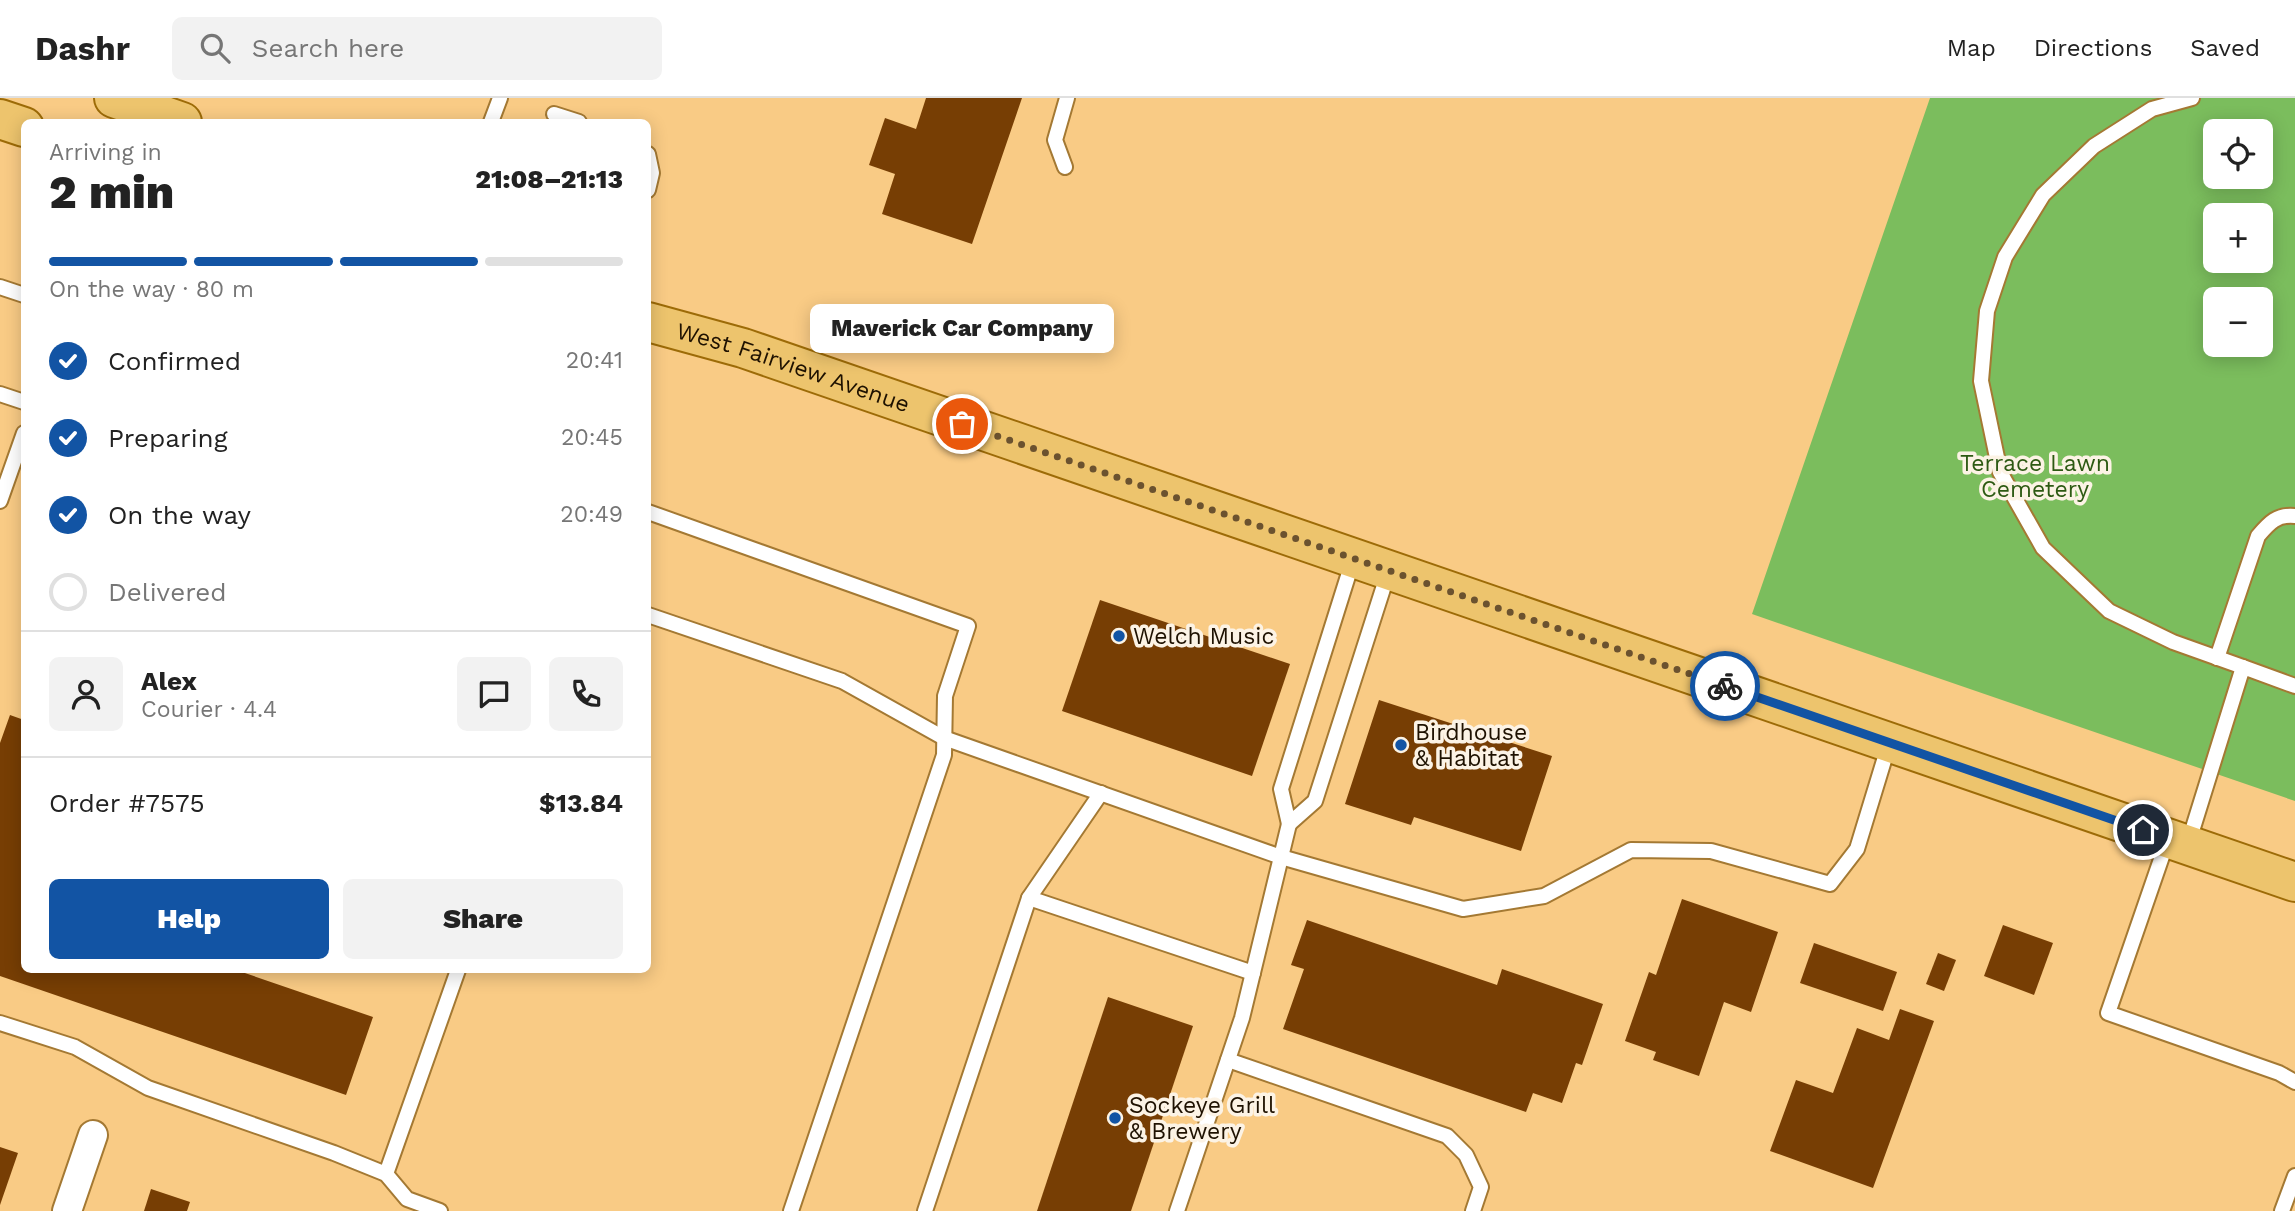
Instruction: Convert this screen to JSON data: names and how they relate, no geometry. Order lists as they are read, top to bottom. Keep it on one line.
{"streets":{"main road":["West Fairview Avenue"]},"parks":["Terrace Lawn Cemetery"],"places":["Maverick Car Company","Welch Music","Birdhouse & Habitat","Sockeye Grill & Brewery"],"page":{"header":"Dashr","search":"Search here","nav":["Map","Directions","Saved"],"map_buttons":["+","−"],"heading":["2 min","Arriving in","21:08–21:13"],"panel":["Alex","Courier · 4.4","Order #7575","$13.84"],"bar":"On the way · 80 m","bubble":"Maverick Car Company","list":[["Confirmed","20:41"],["Preparing","20:45"],["On the way","20:49"],"Delivered"],"buttons":["Help","Share"]}}
